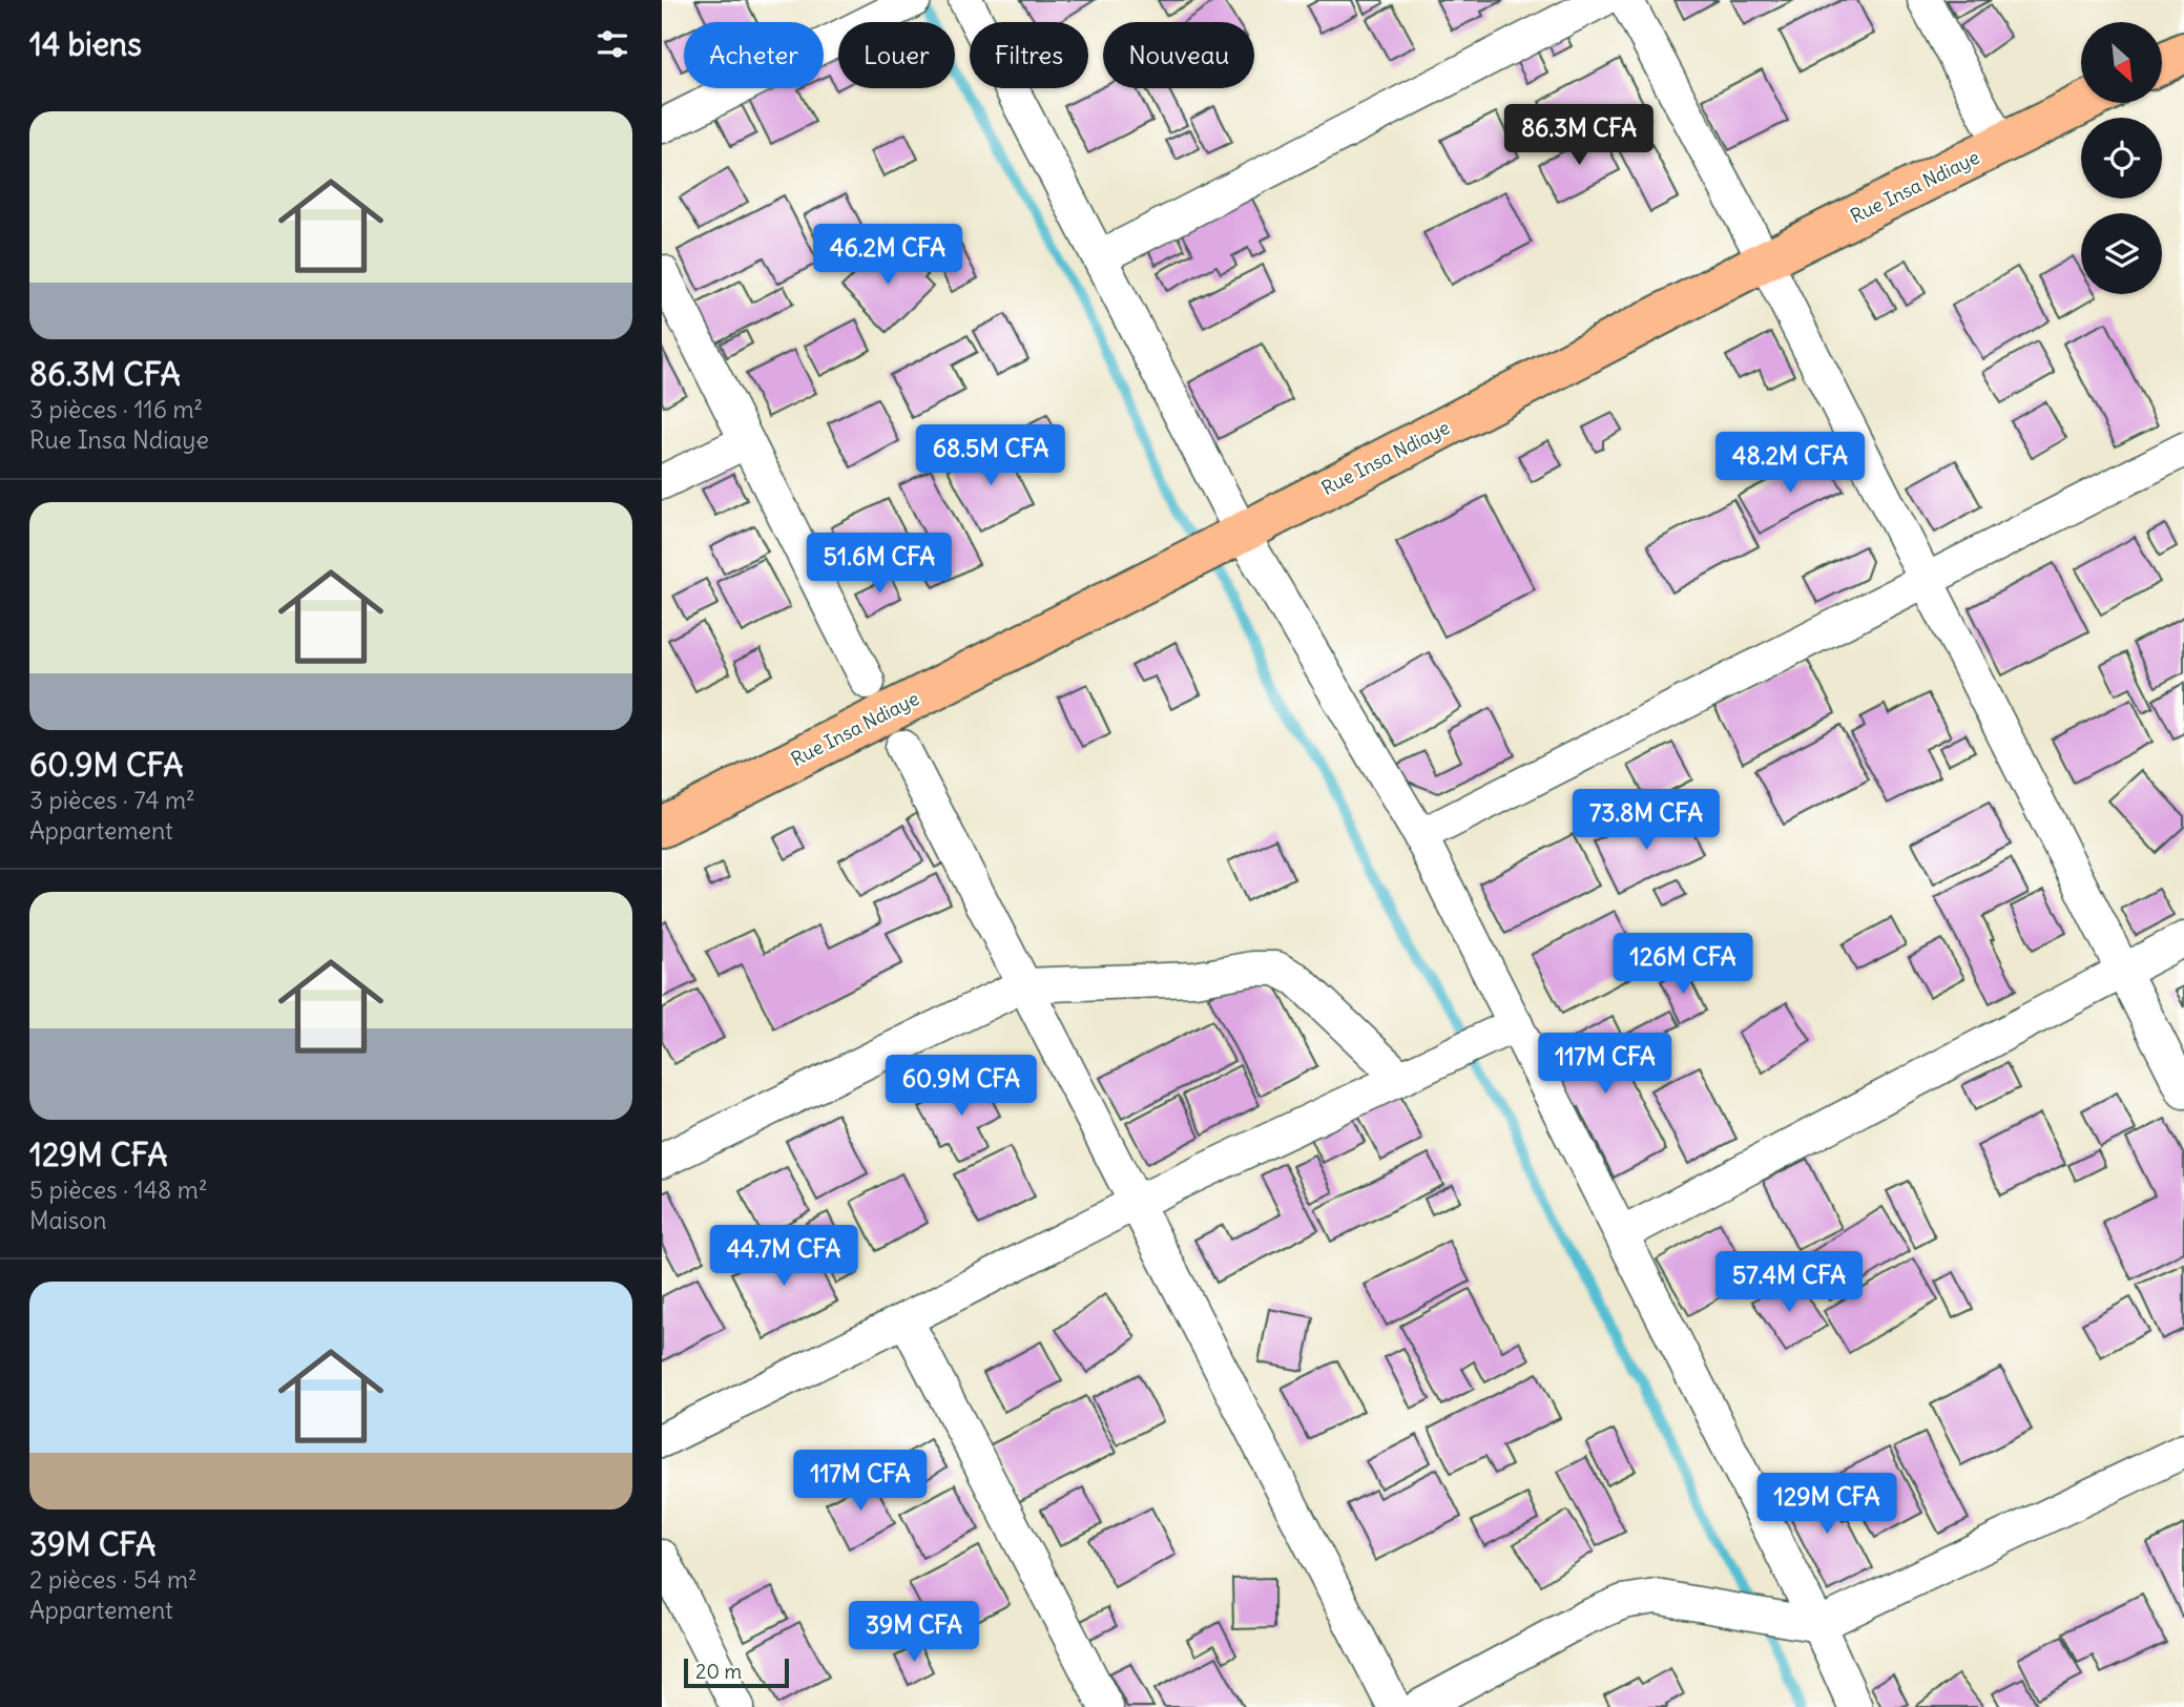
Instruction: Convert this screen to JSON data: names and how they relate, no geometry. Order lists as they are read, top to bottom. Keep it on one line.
{"streets":{"main road":["Rue Insa Ndiaye"]},"scale_bar":"20 m","north":"bottom right","page":{"heading":"14 biens","chip":["Acheter","Louer","Filtres","Nouveau"],"list":[{"name":"86.3M CFA","note":"3 pièces · 116 m² · Rue Insa Ndiaye"},{"name":"60.9M CFA","note":"3 pièces · 74 m² · Appartement"},{"name":"129M CFA","note":"5 pièces · 148 m² · Maison"},{"name":"39M CFA","note":"2 pièces · 54 m² · Appartement"}],"price":["86.3M CFA","46.2M CFA","68.5M CFA","48.2M CFA","51.6M CFA","73.8M CFA","126M CFA","117M CFA","60.9M CFA","44.7M CFA","57.4M CFA","117M CFA","129M CFA","39M CFA"],"scale":"20 m"}}
